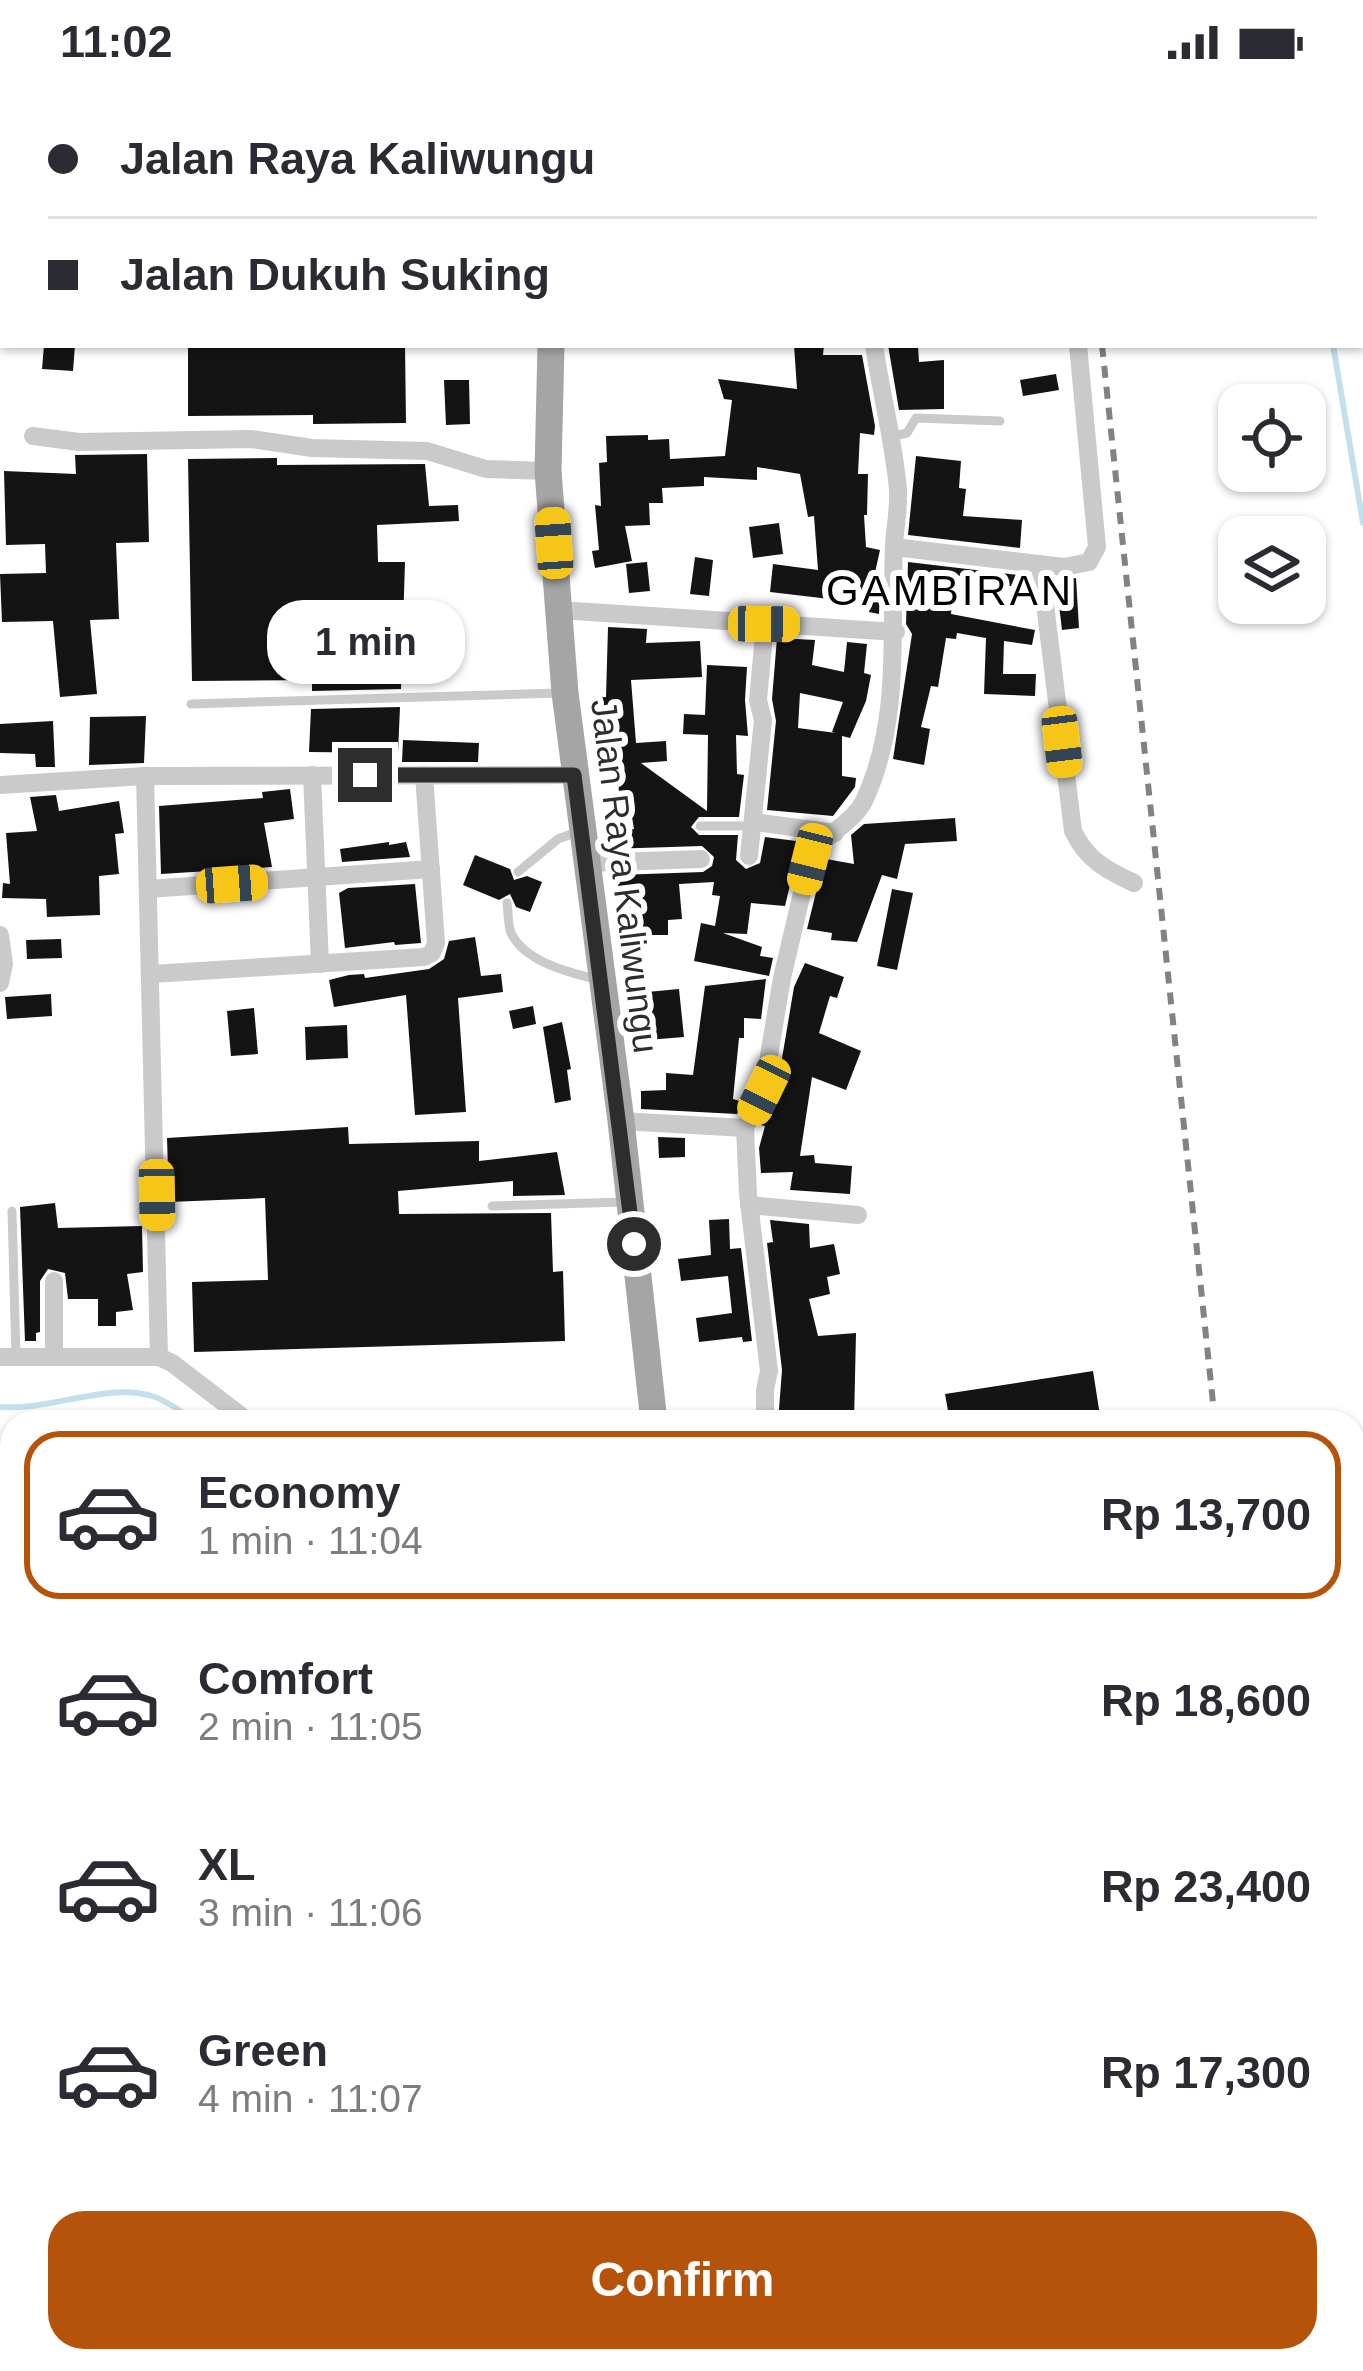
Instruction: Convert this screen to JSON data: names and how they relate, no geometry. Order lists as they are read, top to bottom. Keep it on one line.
{"streets":{"main road":["Jalan Raya Kaliwungu"]},"districts":["GAMBIRAN"],"page":{"status":"11:02","banner":["Jalan Raya Kaliwungu","Jalan Dukuh Suking"],"bubble":"1 min","list":[{"name":"Economy","note":"1 min · 11:04","value":"Rp 13,700"},{"name":"Comfort","note":"2 min · 11:05","value":"Rp 18,600"},{"name":"XL","note":"3 min · 11:06","value":"Rp 23,400"},{"name":"Green","note":"4 min · 11:07","value":"Rp 17,300"}],"buttons":"Confirm"}}
